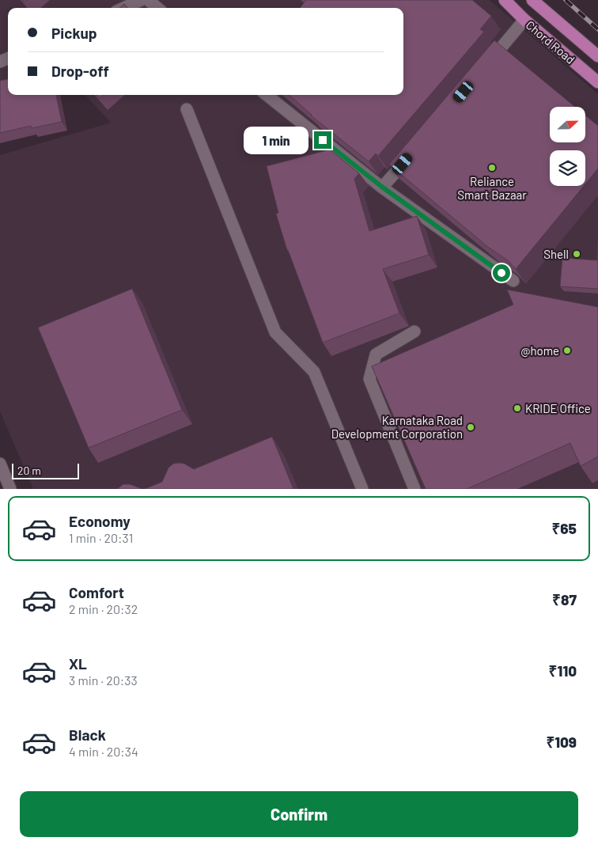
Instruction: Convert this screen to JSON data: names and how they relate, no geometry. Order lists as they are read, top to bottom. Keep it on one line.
{"streets":{"main road":["Chord Road"]},"places":["Reliance Smart Bazaar","Shell","@home","KRIDE Office","Karnataka Road Development Corporation"],"scale_bar":"20 m","north":"right","page":{"banner":["Pickup","Drop-off"],"bubble":"1 min","scale":"20 m","list":[{"name":"Economy","note":"1 min · 20:31","value":"₹65"},{"name":"Comfort","note":"2 min · 20:32","value":"₹87"},{"name":"XL","note":"3 min · 20:33","value":"₹110"},{"name":"Black","note":"4 min · 20:34","value":"₹109"}],"buttons":"Confirm"}}
